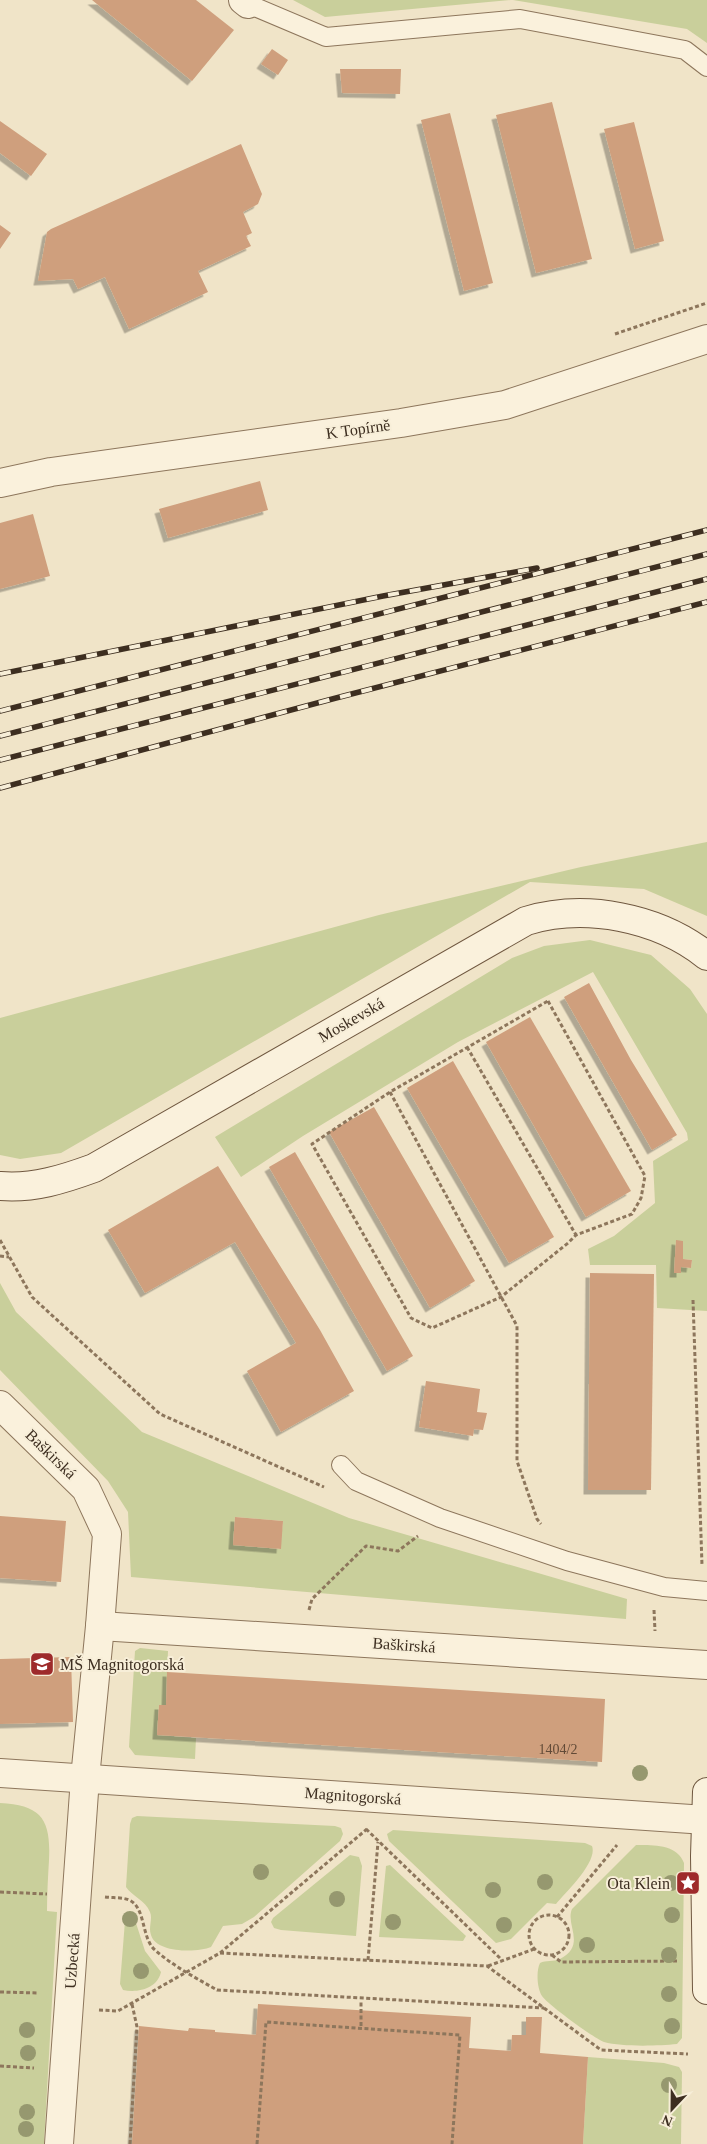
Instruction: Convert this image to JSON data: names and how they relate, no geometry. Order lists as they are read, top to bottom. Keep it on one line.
{"streets":{"street":["K Topírně","Moskevská","Baškirská","Magnitogorská","Uzbecká"]},"crossings":[["Baškirská","Magnitogorská"],["Baškirská","Uzbecká"],["Magnitogorská","Uzbecká"]],"places":{"school or university":["MŠ Magnitogorská"],"place":["Ota Klein"]},"house_numbers":["1404/2"],"north":"bottom"}
